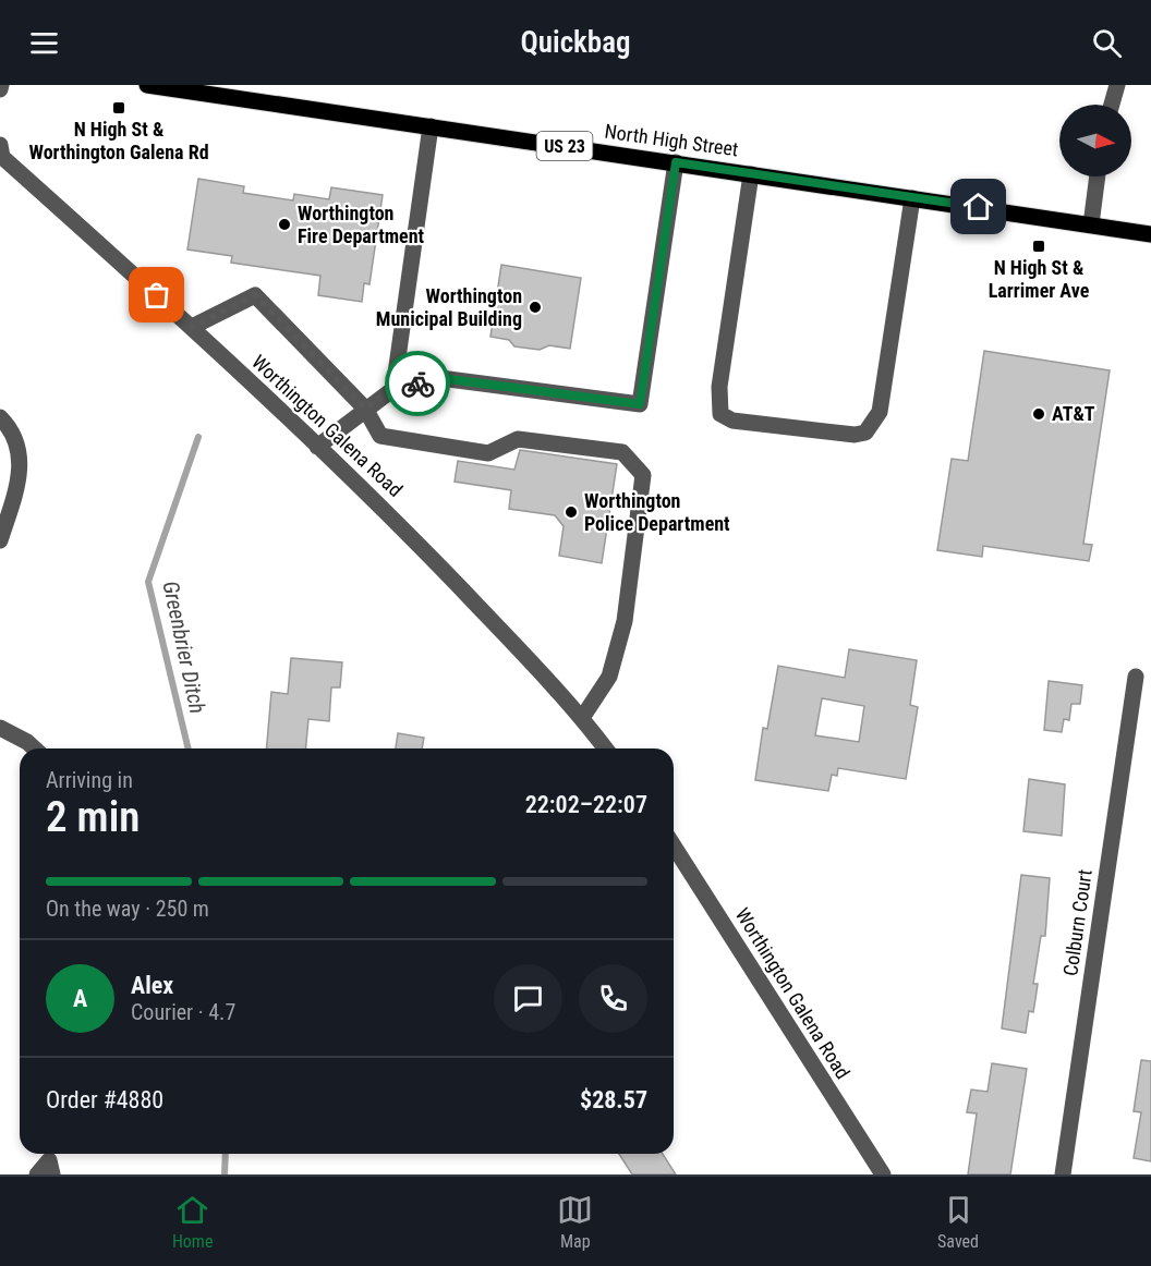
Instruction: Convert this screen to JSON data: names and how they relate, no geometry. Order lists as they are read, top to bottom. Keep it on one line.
{"streets":{"main road":["North High Street","US 23"],"street":["Worthington Galena Road","Colburn Court"]},"water":["Greenbrier Ditch"],"places":{"transit":["N High St & Worthington Galena Rd","N High St & Larrimer Ave"],"other":["Worthington Fire Department","Worthington Municipal Building","AT&T","Worthington Police Department"]},"north":"right","page":{"header":"Quickbag","heading":["2 min","Arriving in","22:02–22:07"],"panel":["Alex","Courier · 4.7","Order #4880","$28.57"],"bar":"On the way · 250 m","round":"A","tabs":["Home","Map","Saved"]}}
